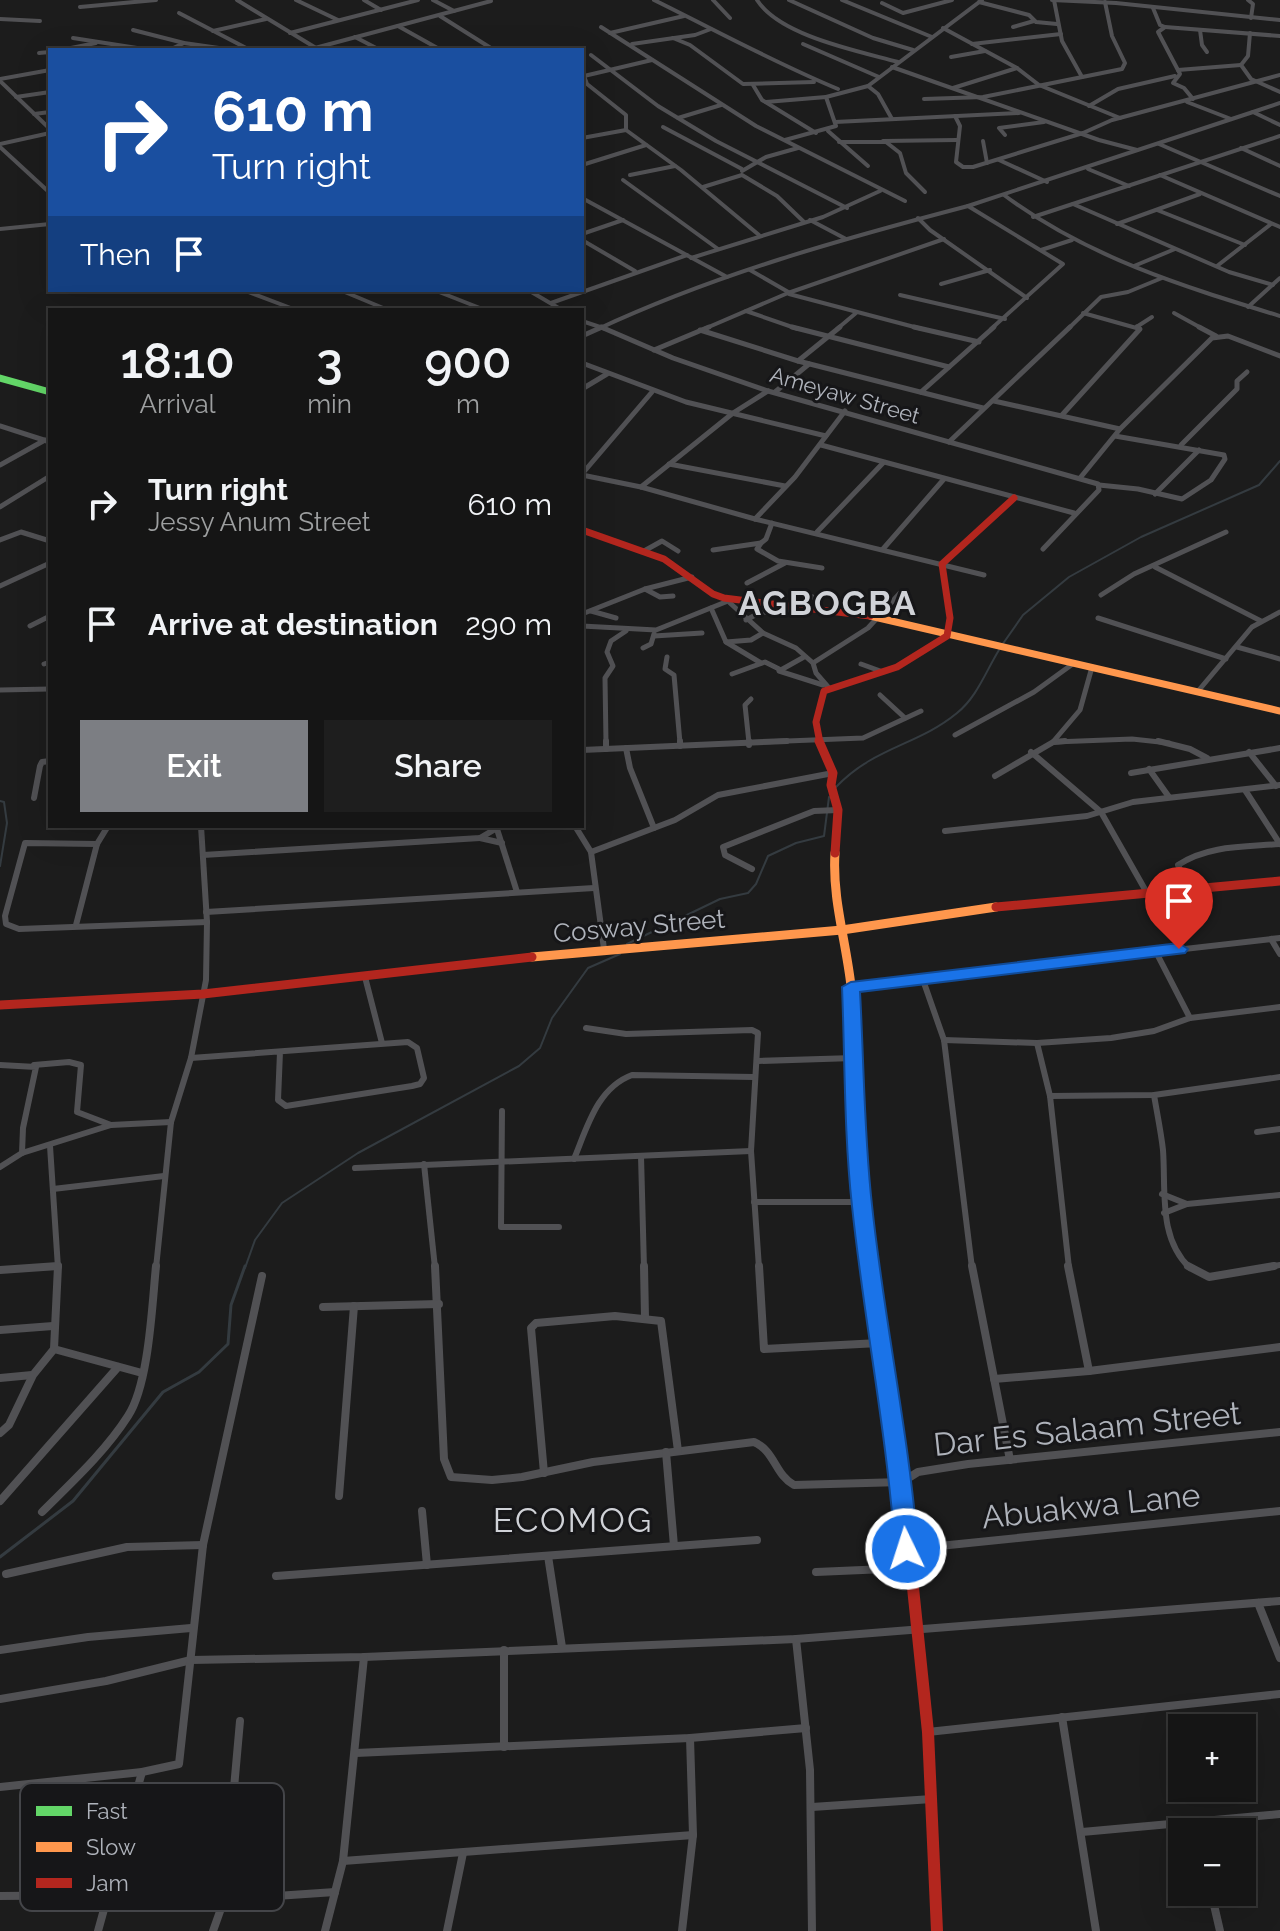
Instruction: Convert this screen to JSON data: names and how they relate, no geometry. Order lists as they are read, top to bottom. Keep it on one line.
{"streets":{"street":["Ameyaw Street","Cosway Street","Dar Es Salaam Street","Abuakwa Lane"]},"districts":["AGBOGBA","ECOMOG"],"legend":["Fast","Slow","Jam"],"page":{"turn":["610 m","Turn right"],"then":"Then","eta":["18:10","Arrival","3","min","900","m"],"list":[{"name":"Turn right","note":"Jessy Anum Street","value":"610 m"},{"name":"Arrive at destination","value":"290 m"}],"buttons":["Exit","Share"],"map_buttons":["+","−"]}}
